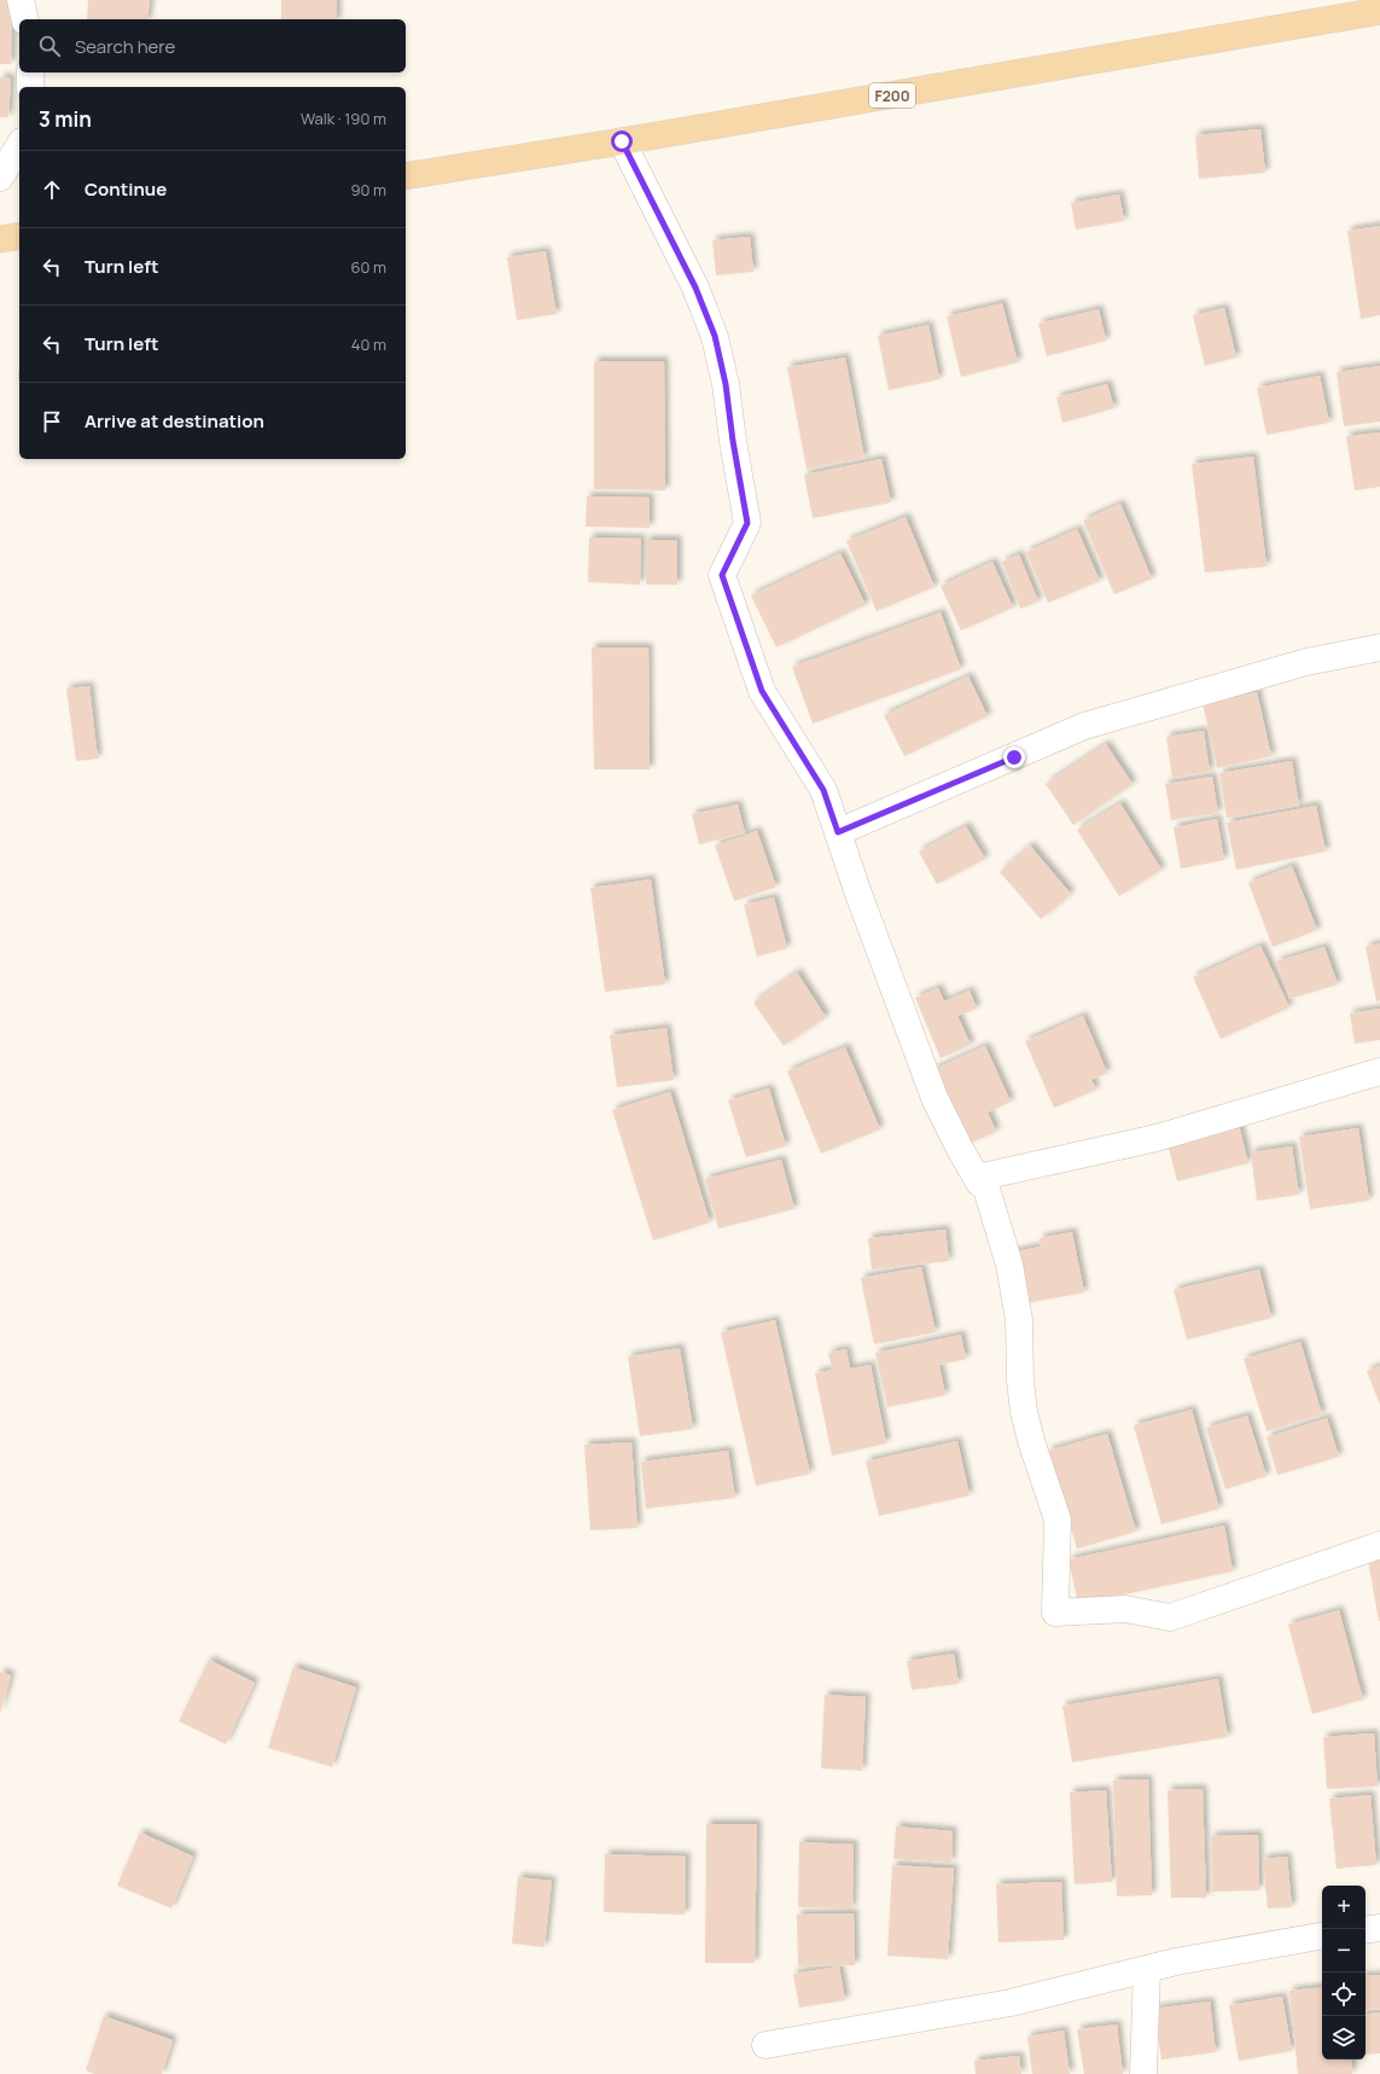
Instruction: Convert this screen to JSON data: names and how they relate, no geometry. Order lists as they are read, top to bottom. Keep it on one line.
{"streets":{"main road":["F200"]},"page":{"search":"Search here","heading":["3 min","Walk · 190 m"],"list":[["Continue","90 m"],["Turn left","60 m"],["Turn left","40 m"],"Arrive at destination"],"map_buttons":["+","−"]}}
